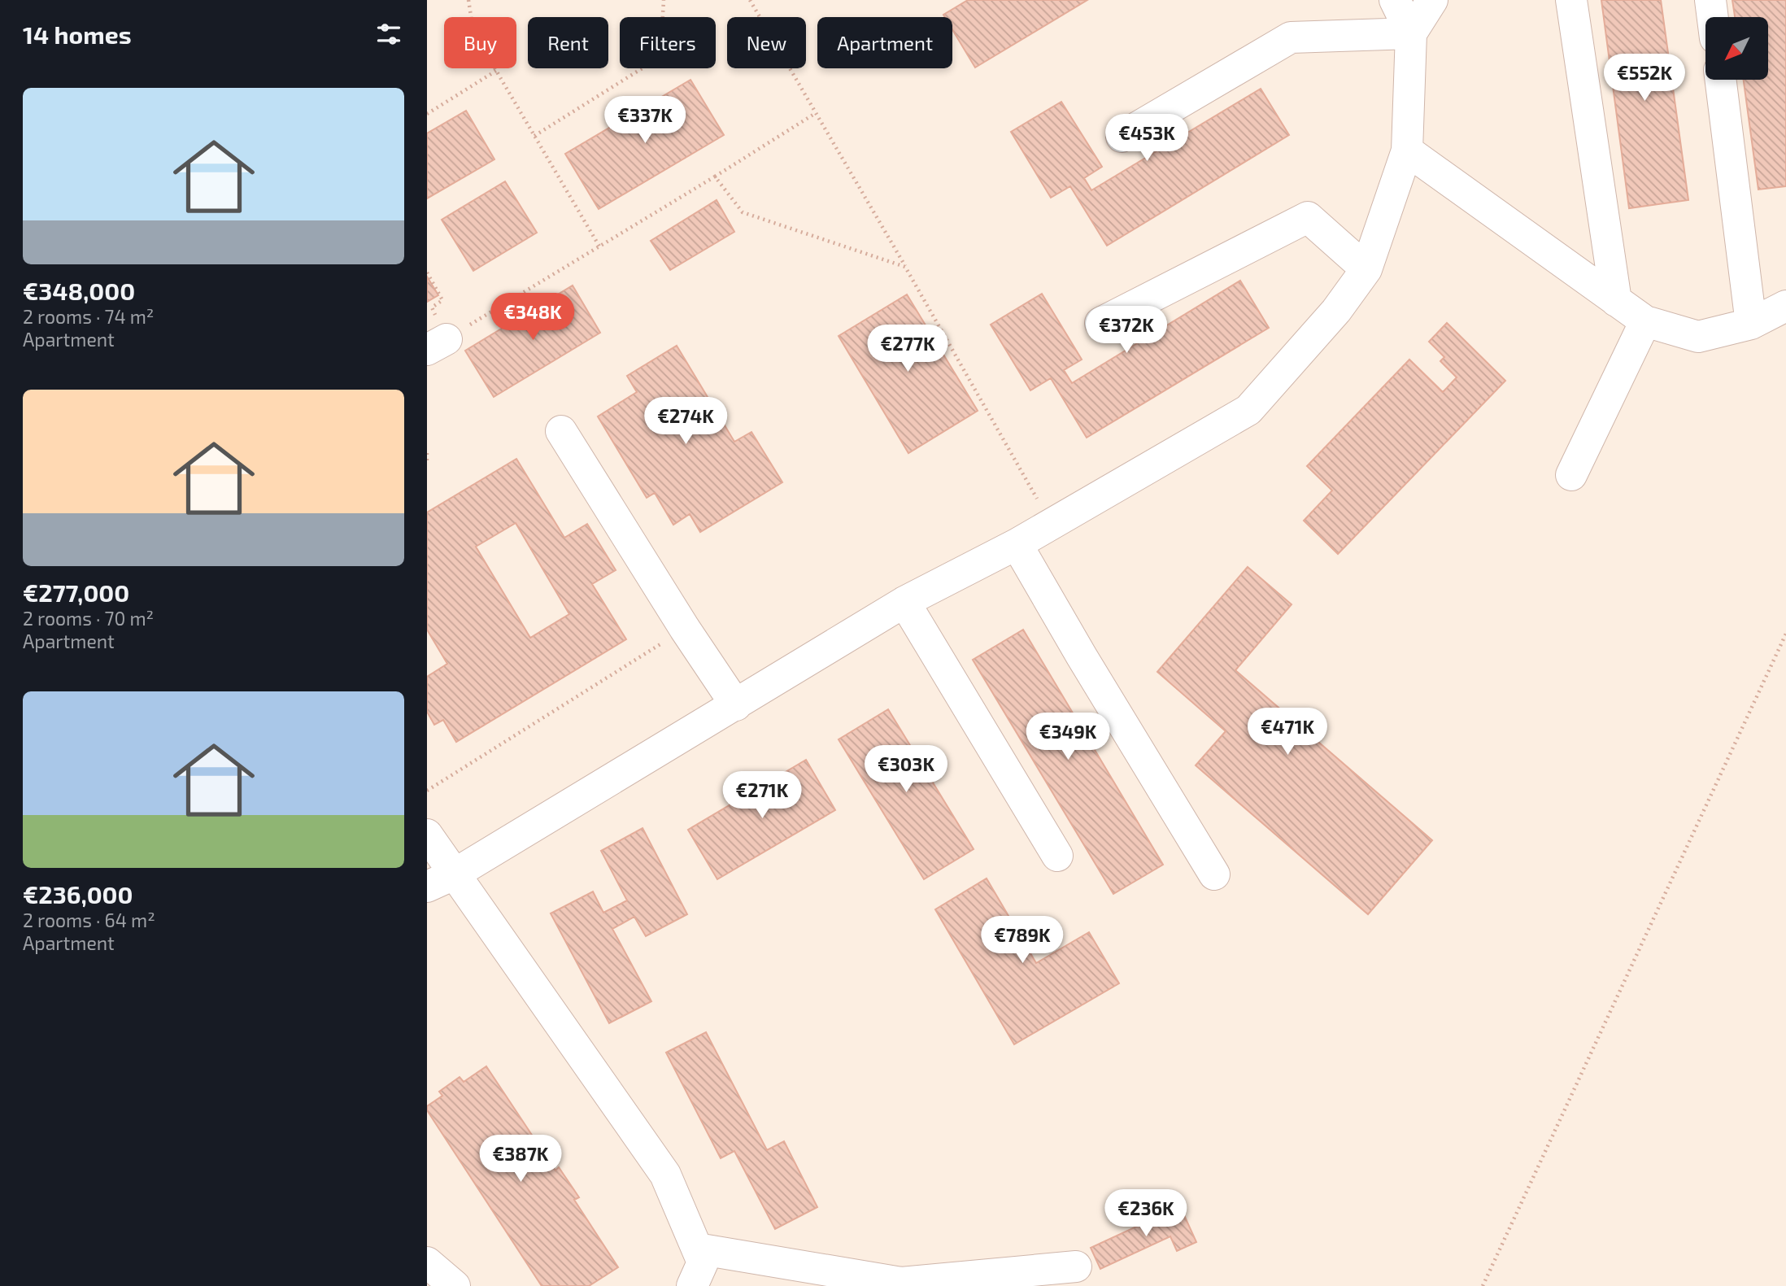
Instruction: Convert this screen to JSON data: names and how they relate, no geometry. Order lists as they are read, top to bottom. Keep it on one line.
{"north":"bottom left","page":{"heading":"14 homes","chip":["Buy","Rent","Filters","New","Apartment"],"price":["€552K","€337K","€453K","€348K","€372K","€277K","€274K","€471K","€349K","€303K","€271K","€789K","€387K","€236K"],"list":[{"name":"€348,000","note":"2 rooms · 74 m² · Apartment"},{"name":"€277,000","note":"2 rooms · 70 m² · Apartment"},{"name":"€236,000","note":"2 rooms · 64 m² · Apartment"}]}}
